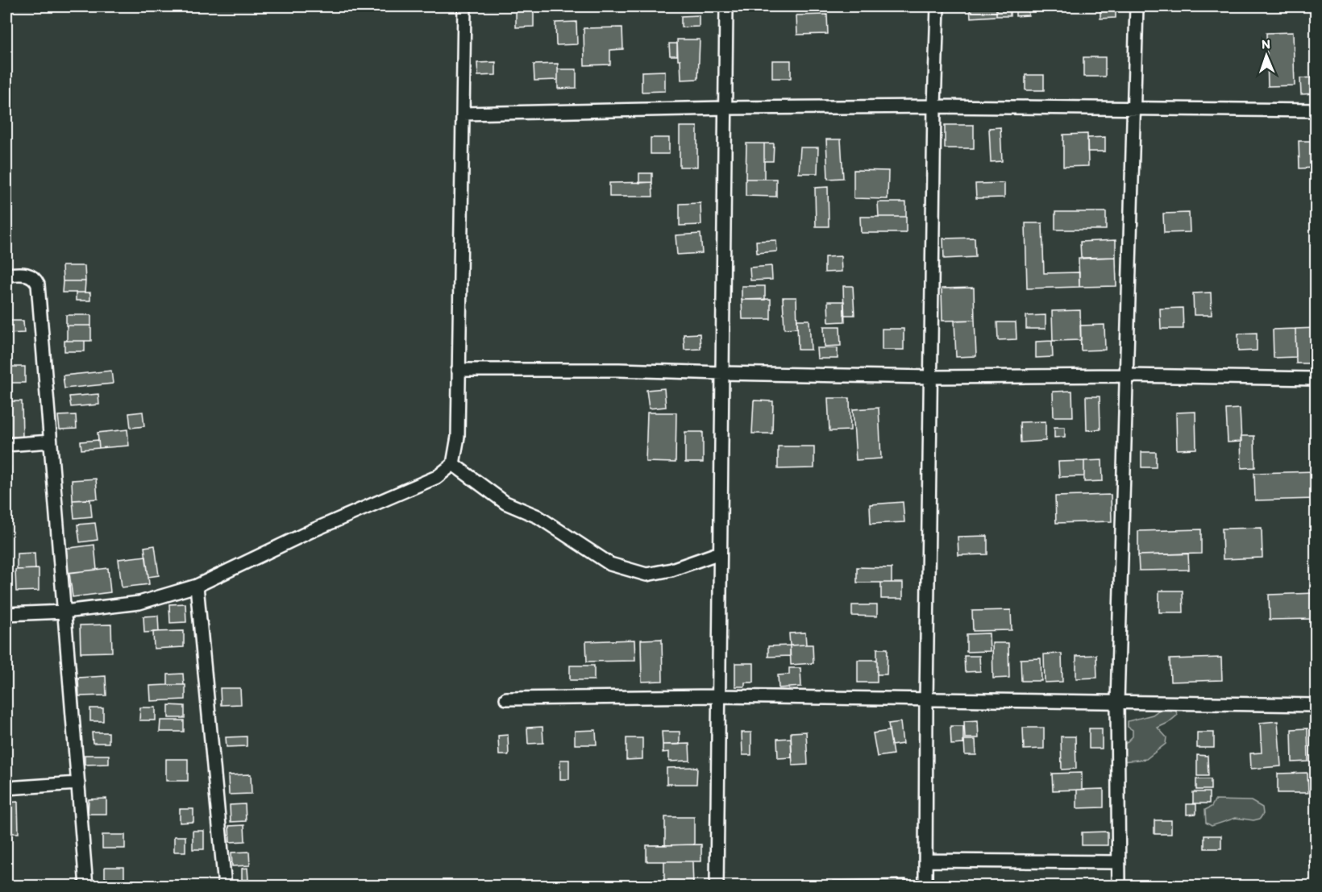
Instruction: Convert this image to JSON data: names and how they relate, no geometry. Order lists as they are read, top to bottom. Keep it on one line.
{"north":"top"}
